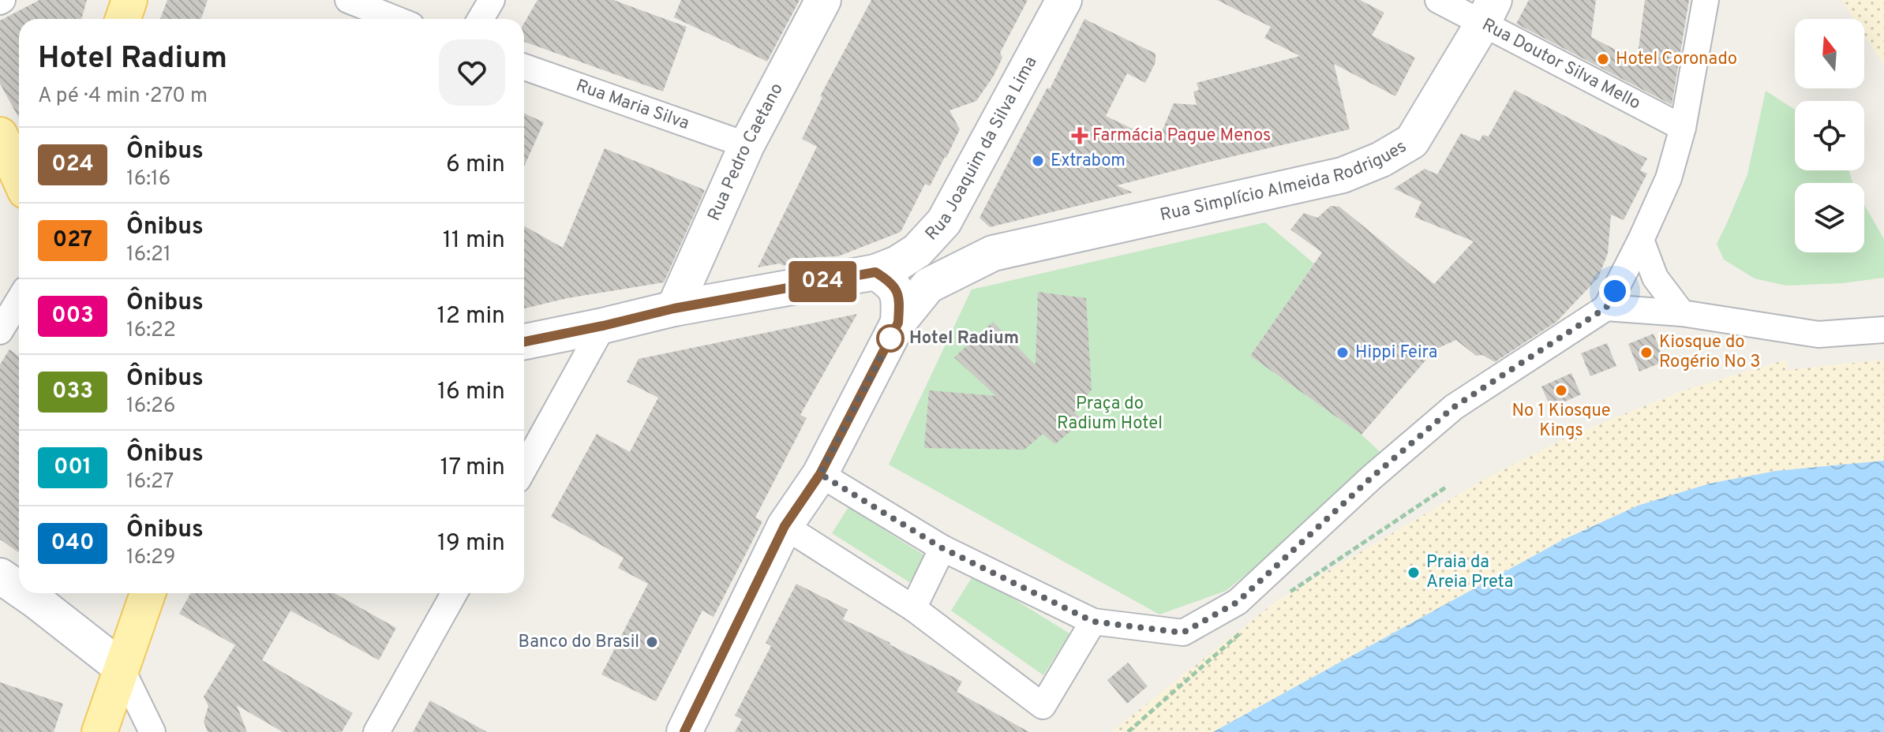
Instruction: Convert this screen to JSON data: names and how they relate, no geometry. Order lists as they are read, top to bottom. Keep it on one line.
{"streets":{"street":["Rua Doutor Silva Mello","Rua Maria Silva","Rua Joaquim da Silva Lima","Rua Pedro Caetano","Rua Simplício Almeida Rodrigues"]},"crossings":[["Rua Doutor Silva Mello","Rua Simplício Almeida Rodrigues"],["Rua Maria Silva","Rua Pedro Caetano"],["Rua Joaquim da Silva Lima","Rua Pedro Caetano"]],"parks":["Praça do Radium Hotel"],"places":{"other":["Hotel Coronado","Extrabom","Hotel Radium","Hippi Feira","Kiosque do Rogério No 3","No 1 Kiosque Kings","Praia da Areia Preta","Banco do Brasil"],"health":["Farmácia Pague Menos"]},"lines":["bus line 024"],"north":"top","page":{"on_map":"024","heading":["Hotel Radium","A pé · 4 min · 270 m"],"list":[{"mark":"024","name":"Ônibus","note":"16:16","value":"6 min"},{"mark":"027","name":"Ônibus","note":"16:21","value":"11 min"},{"mark":"003","name":"Ônibus","note":"16:22","value":"12 min"},{"mark":"033","name":"Ônibus","note":"16:26","value":"16 min"},{"mark":"001","name":"Ônibus","note":"16:27","value":"17 min"},{"mark":"040","name":"Ônibus","note":"16:29","value":"19 min"}]}}
